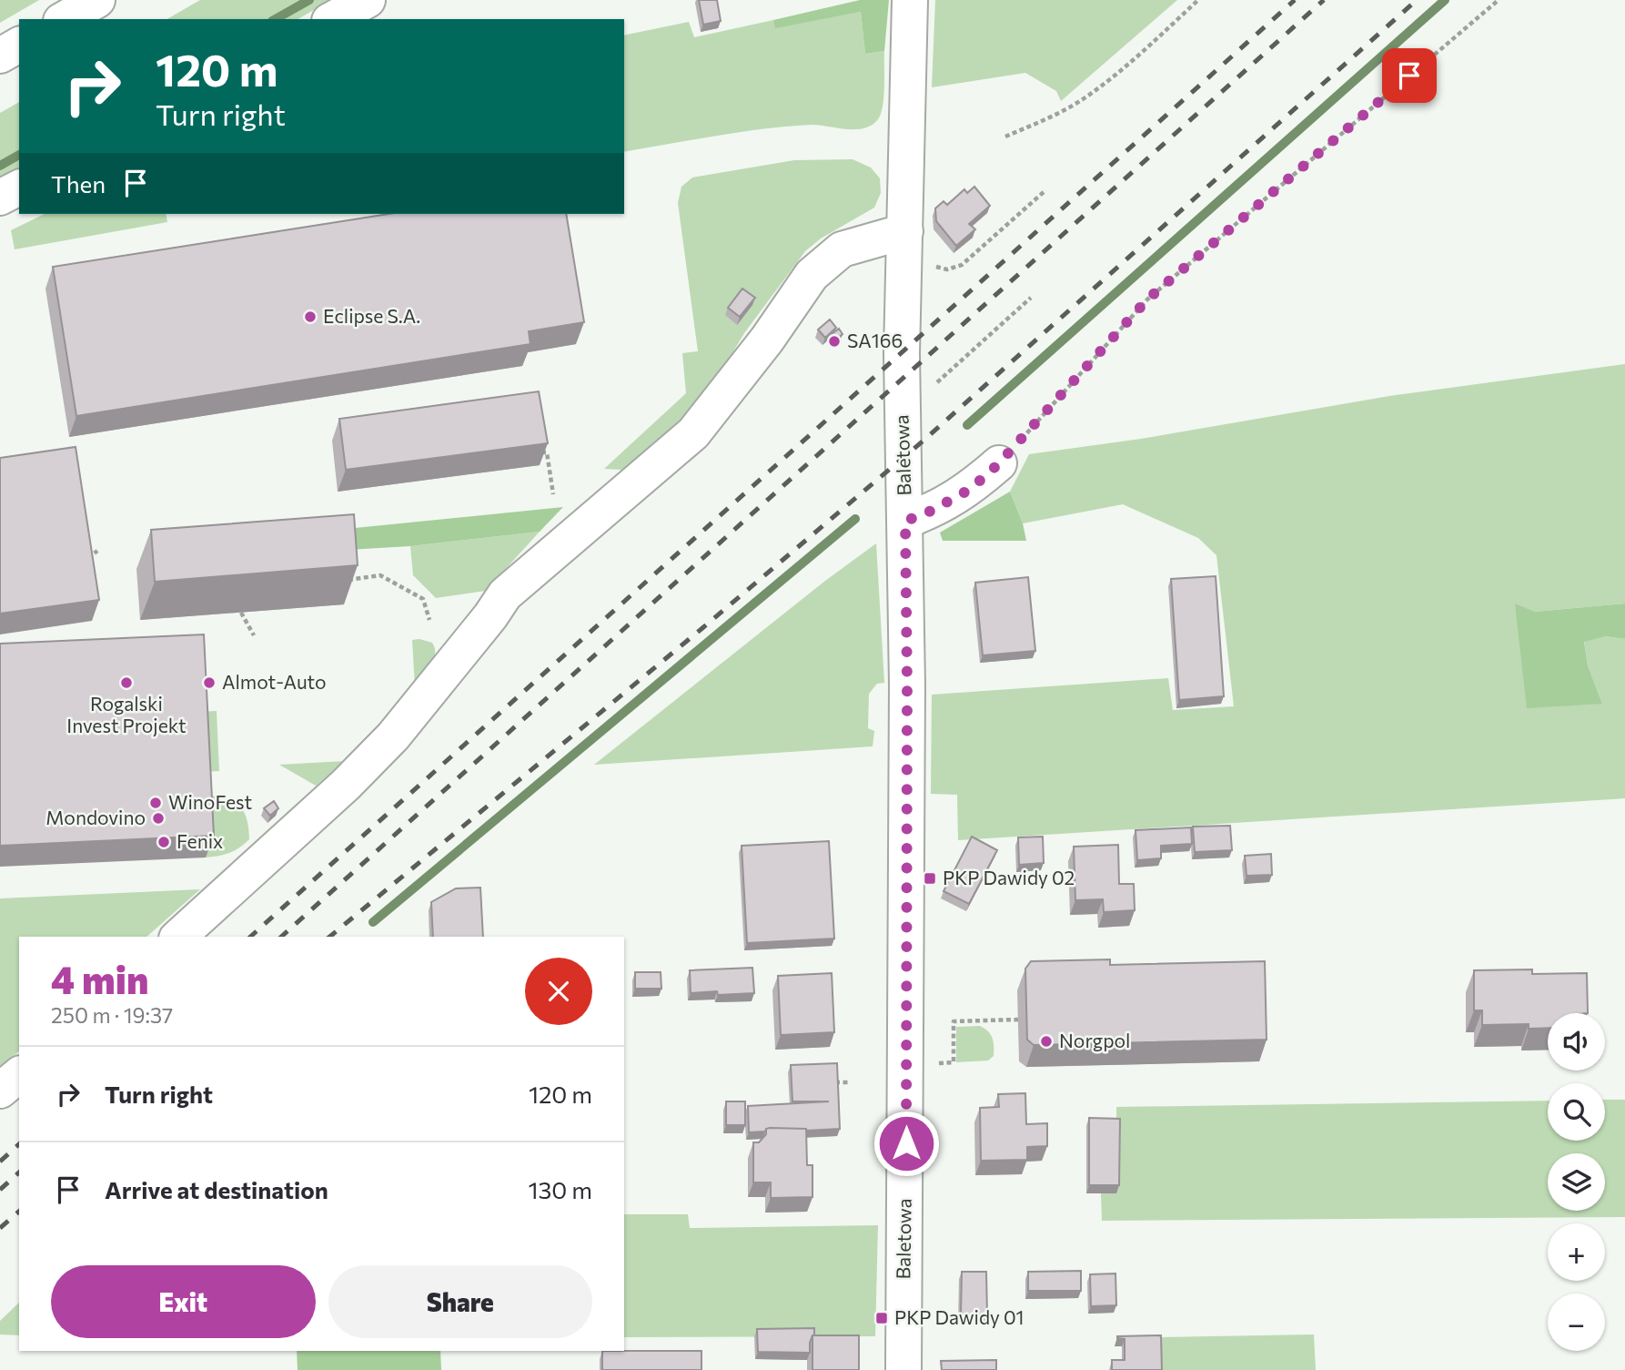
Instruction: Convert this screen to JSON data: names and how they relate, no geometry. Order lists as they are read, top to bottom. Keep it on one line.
{"streets":{"main road":["Baletowa"]},"places":{"other":["Eclipse S.A.","SA166","Rogalski Invest Projekt","Almot-Auto","WinoFest","Mondovino","Fenix","Norgpol"],"transit":["PKP Dawidy 02","PKP Dawidy 01"]},"page":{"turn":["120 m","Turn right"],"then":"Then","heading":["4 min","250 m · 19:37"],"map_buttons":["+","−"],"list":[{"name":"Turn right","value":"120 m"},{"name":"Arrive at destination","value":"130 m"}],"buttons":["Exit","Share"]}}
